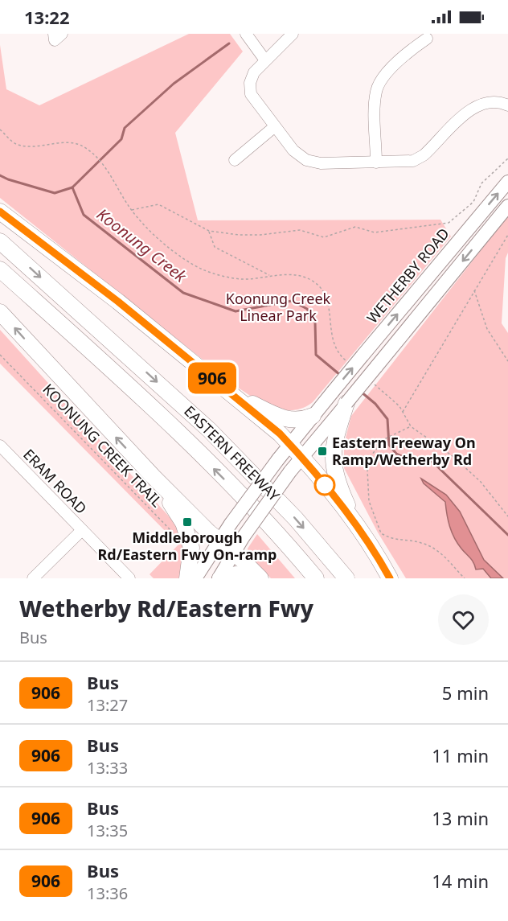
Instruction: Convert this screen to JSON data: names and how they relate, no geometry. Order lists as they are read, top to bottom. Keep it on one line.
{"streets":{"highway":["EASTERN FREEWAY"],"main road":["WETHERBY ROAD"],"street":["ERAM ROAD"],"path":["KOONUNG CREEK TRAIL"]},"water":["Koonung Creek"],"parks":["Koonung Creek Linear Park"],"places":{"transit":["Eastern Freeway On Ramp/Wetherby Rd","Middleborough Rd/Eastern Fwy On-ramp"]},"lines":["bus line 906"],"page":{"status":"13:22","on_map":"906","heading":["Wetherby Rd/Eastern Fwy","Bus"],"list":[{"mark":"906","name":"Bus","note":"13:27","value":"5 min"},{"mark":"906","name":"Bus","note":"13:33","value":"11 min"},{"mark":"906","name":"Bus","note":"13:35","value":"13 min"},{"mark":"906","name":"Bus","note":"13:36","value":"14 min"}]}}
